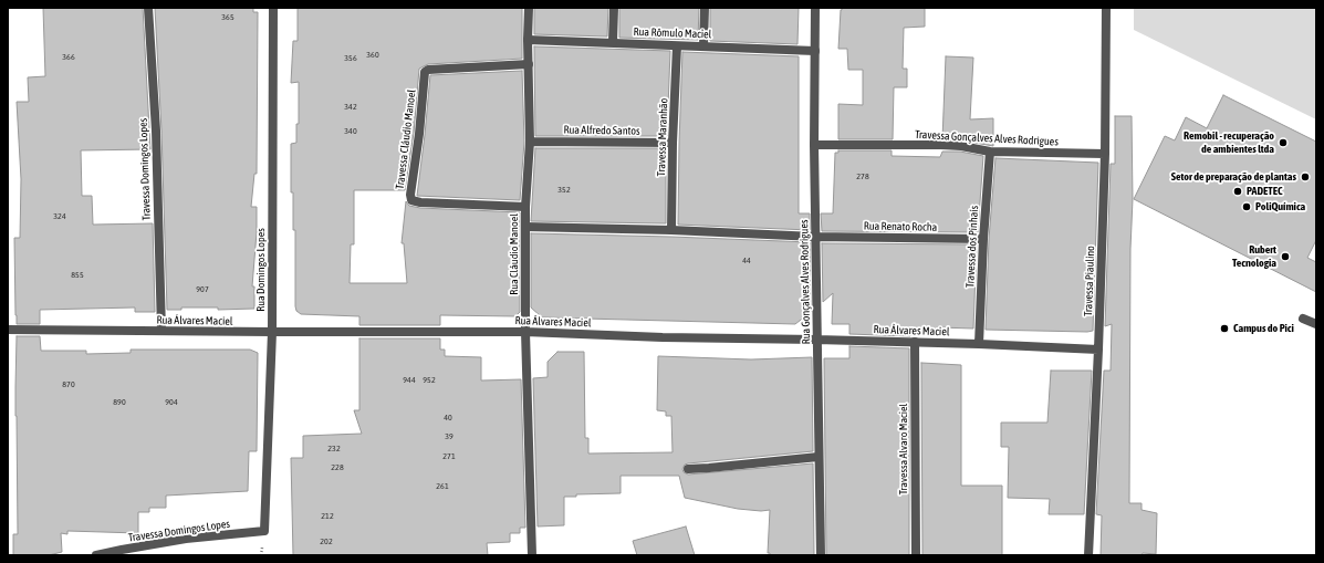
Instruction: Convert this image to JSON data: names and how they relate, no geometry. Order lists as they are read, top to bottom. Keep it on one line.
{"streets":{"street":["Rua Rômulo Maciel","Rua Alfredo Santos","Travessa Maranhão","Travessa Gonçalves Alves Rodrigues","Travessa Cláudio Manoel","Travessa Domingos Lopes","Rua Renato Rocha","Travessa dos Pinhais","Rua Cláudio Manoel","Rua Domingos Lopes","Travessa Piaulino","Rua Gonçalves Alves Rodrigues","Rua Álvares Maciel","Travessa Alvaro Maciel"]},"crossings":[["Rua Rômulo Maciel","Travessa Maranhão"],["Rua Rômulo Maciel","Rua Cláudio Manoel"],["Rua Rômulo Maciel","Rua Gonçalves Alves Rodrigues"],["Rua Alfredo Santos","Travessa Maranhão"],["Rua Alfredo Santos","Rua Cláudio Manoel"],["Travessa Maranhão","Rua Renato Rocha"],["Travessa Gonçalves Alves Rodrigues","Travessa dos Pinhais"],["Travessa Gonçalves Alves Rodrigues","Travessa Piaulino"],["Travessa Gonçalves Alves Rodrigues","Rua Gonçalves Alves Rodrigues"],["Travessa Cláudio Manoel","Rua Cláudio Manoel"],["Travessa Domingos Lopes","Rua Domingos Lopes"],["Travessa Domingos Lopes","Rua Álvares Maciel"],["Rua Renato Rocha","Travessa dos Pinhais"],["Rua Renato Rocha","Rua Cláudio Manoel"],["Rua Renato Rocha","Rua Gonçalves Alves Rodrigues"],["Travessa dos Pinhais","Rua Álvares Maciel"],["Rua Cláudio Manoel","Rua Álvares Maciel"],["Rua Domingos Lopes","Rua Álvares Maciel"],["Travessa Piaulino","Rua Álvares Maciel"],["Rua Gonçalves Alves Rodrigues","Rua Álvares Maciel"],["Rua Álvares Maciel","Travessa Alvaro Maciel"]],"places":["Remobil - recuperação de ambientes ltda","Setor de preparação de plantas","PADETEC","PoliQuímica","Rubert Tecnologia","Campus do Pici"],"house_numbers":["365","360","366","356","342","340","278","352","324","44","855","907","944","952","870","890","904","40","39","232","271","228","261","212","202"]}
